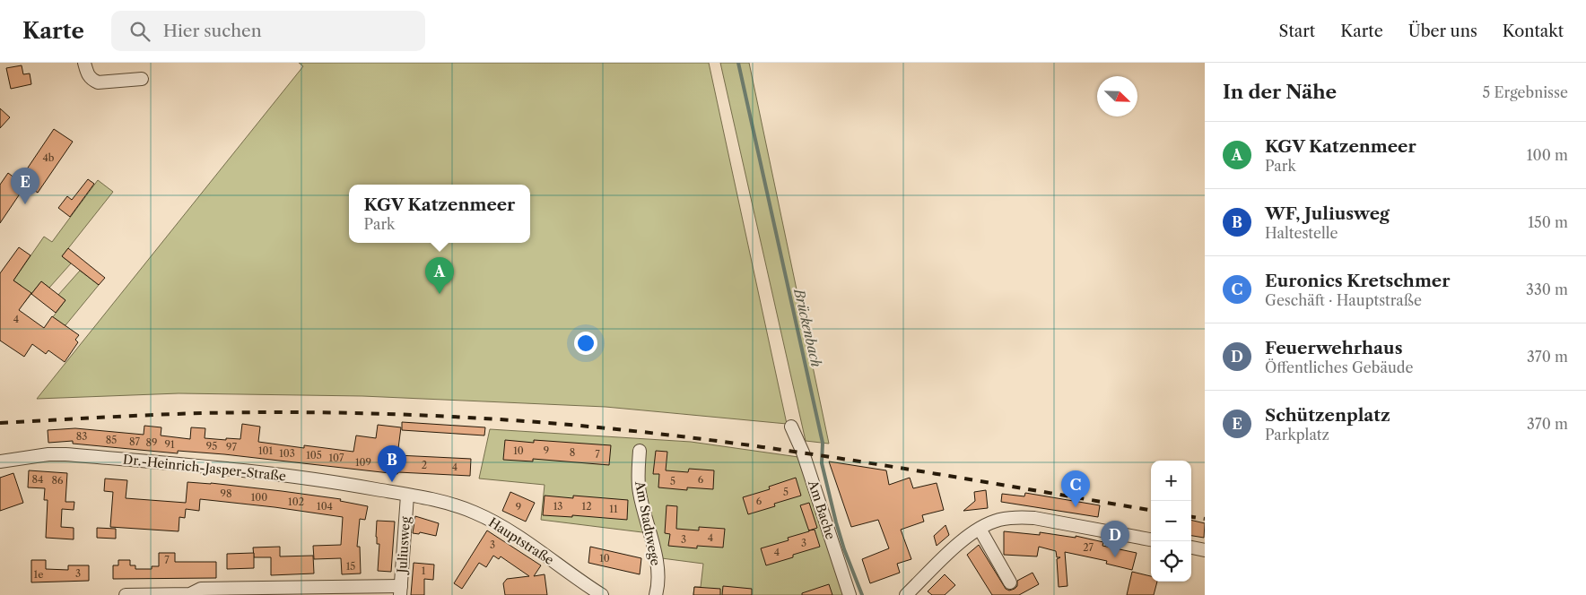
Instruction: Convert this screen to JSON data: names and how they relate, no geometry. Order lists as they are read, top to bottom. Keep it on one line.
{"streets":{"street":["Dr.-Heinrich-Jasper-Straße","Am Bache","Am Stadtwege","Hauptstraße","Juliusweg"]},"crossings":[["Dr.-Heinrich-Jasper-Straße","Hauptstraße"],["Dr.-Heinrich-Jasper-Straße","Juliusweg"],["Hauptstraße","Juliusweg"]],"water":["Brückenbach"],"house_numbers":["4b","4","83","85","87","89","91","95","97","101","10","9","8","103","7","105","107","109","2","4","84","6","86","5","5","98","100","6","102","104","13","12","9","11","4","3","3","3","27","4","10","7","15","1","3","1e"],"north":"bottom right","page":{"header":"Karte","search":"Hier suchen","nav":["Start","Karte","Über uns","Kontakt"],"heading":["In der Nähe","5 Ergebnisse"],"list":[{"mark":"A","name":"KGV Katzenmeer","note":"Park","value":"100 m"},{"mark":"B","name":"WF, Juliusweg","note":"Haltestelle","value":"150 m"},{"mark":"C","name":"Euronics Kretschmer","note":"Geschäft · Hauptstraße","value":"330 m"},{"mark":"D","name":"Feuerwehrhaus","note":"Öffentliches Gebäude","value":"370 m"},{"mark":"E","name":"Schützenplatz","note":"Parkplatz","value":"370 m"}],"pins":["E","A","B","C","D"],"popup":["KGV Katzenmeer","Park"],"map_buttons":["+","−"]}}
